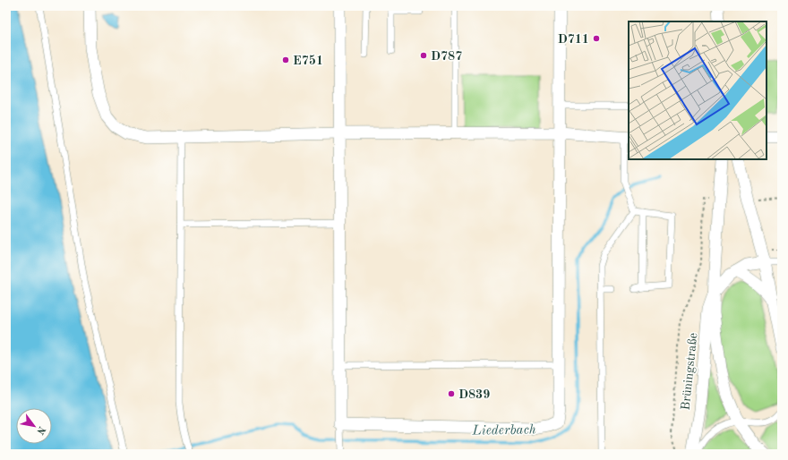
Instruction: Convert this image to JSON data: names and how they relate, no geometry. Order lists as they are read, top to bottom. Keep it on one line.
{"streets":{"street":["Brüningstraße"]},"water":["Liederbach"],"places":["D711","D787","E751","D839"],"north":"bottom right"}
